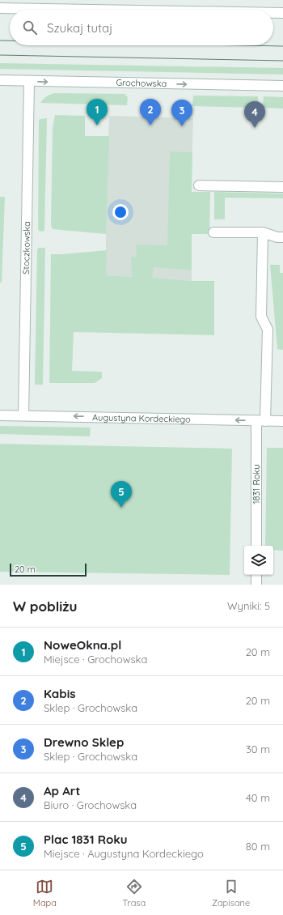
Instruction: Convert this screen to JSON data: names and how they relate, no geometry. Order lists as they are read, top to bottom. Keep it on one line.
{"streets":{"street":["Grochowska","Stoczkowska","Augustyna Kordeckiego","1831 Roku"]},"crossings":[["Grochowska","Stoczkowska"],["Stoczkowska","Augustyna Kordeckiego"],["Augustyna Kordeckiego","1831 Roku"]],"one_way":["Grochowska","Augustyna Kordeckiego"],"scale_bar":"20 m","page":{"search":"Szukaj tutaj","pins":["1","2","3","4","5"],"scale":"20 m","heading":["W pobliżu","Wyniki: 5"],"list":[{"mark":"1","name":"NoweOkna.pl","note":"Miejsce · Grochowska","value":"20 m"},{"mark":"2","name":"Kabis","note":"Sklep · Grochowska","value":"20 m"},{"mark":"3","name":"Drewno Sklep","note":"Sklep · Grochowska","value":"30 m"},{"mark":"4","name":"Ap Art","note":"Biuro · Grochowska","value":"40 m"},{"mark":"5","name":"Plac 1831 Roku","note":"Miejsce · Augustyna Kordeckiego","value":"80 m"}],"nav":["Mapa","Trasa","Zapisane"]}}
